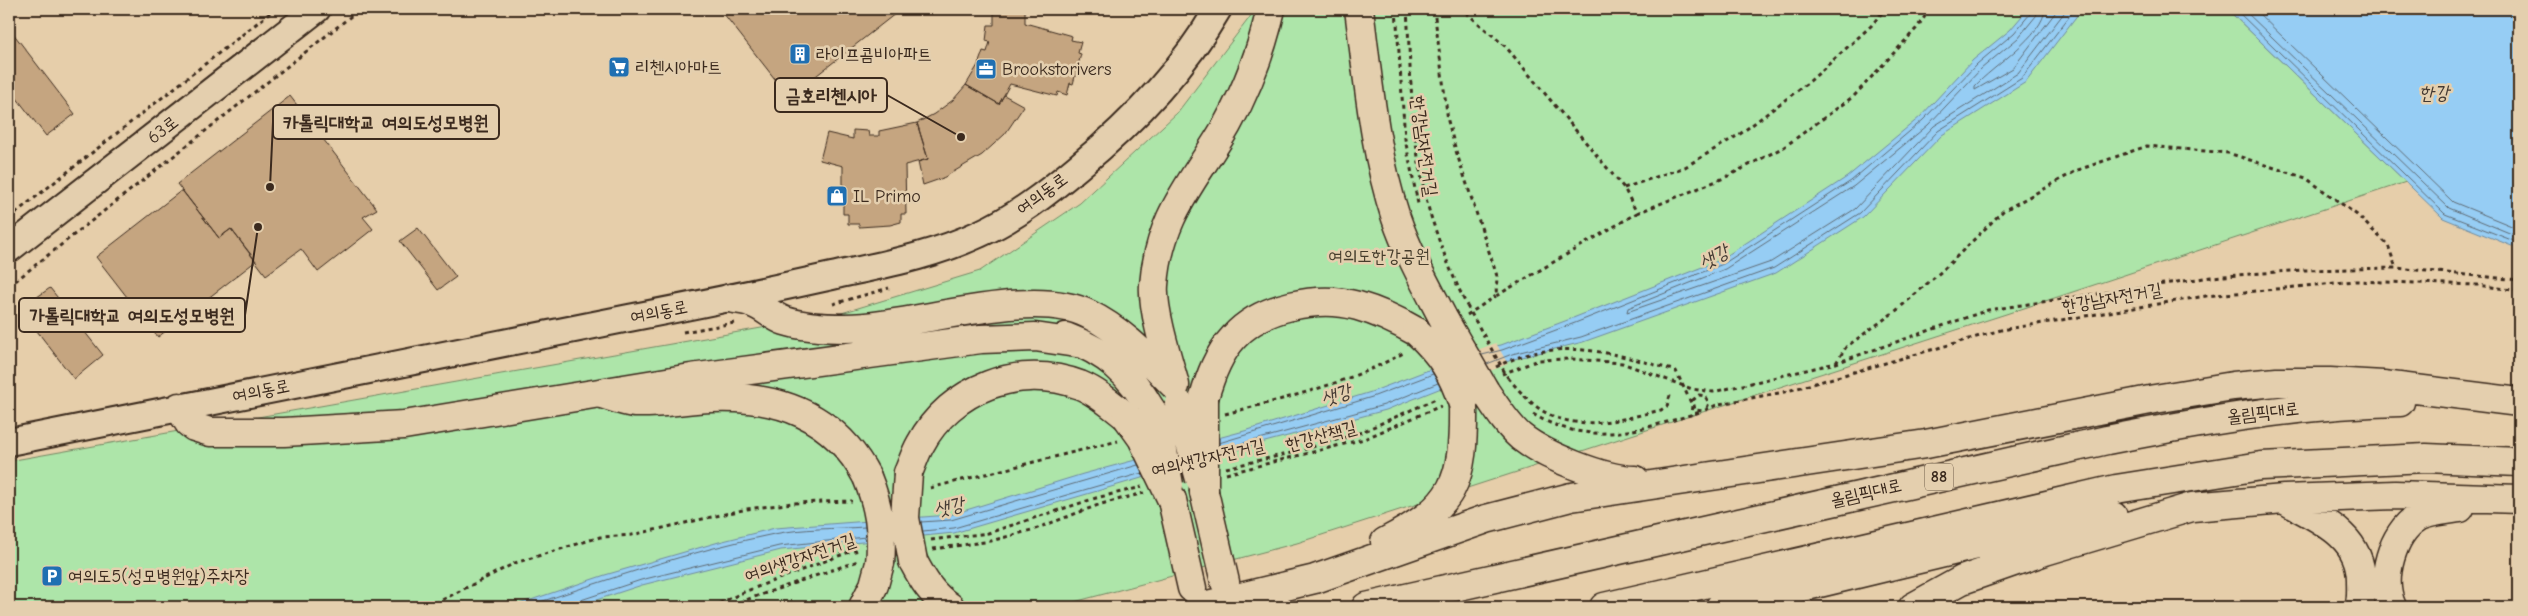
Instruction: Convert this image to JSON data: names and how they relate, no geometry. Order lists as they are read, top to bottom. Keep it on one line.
{"streets":{"main road":["63로","여의동로","올림픽대로","88"],"path":["한강남자전거길","한강산책길","여의샛강자전거길"]},"crossings":[["한강남자전거길","여의샛강자전거길"],["한강산책길","여의샛강자전거길"]],"water":["한강","샛강"],"parks":["여의도한강공원"],"places":{"building":["라이프콤비아파트"],"supermarket":["리첸시아마트"],"office":["Brookstorivers"],"other":["금호리첸시아","카톨릭대학교 여의도성모병원","가톨릭대학교 여의도성모병원"],"shop":["IL Primo"],"parking":["여의도5(성모병원앞)주차장"]}}
